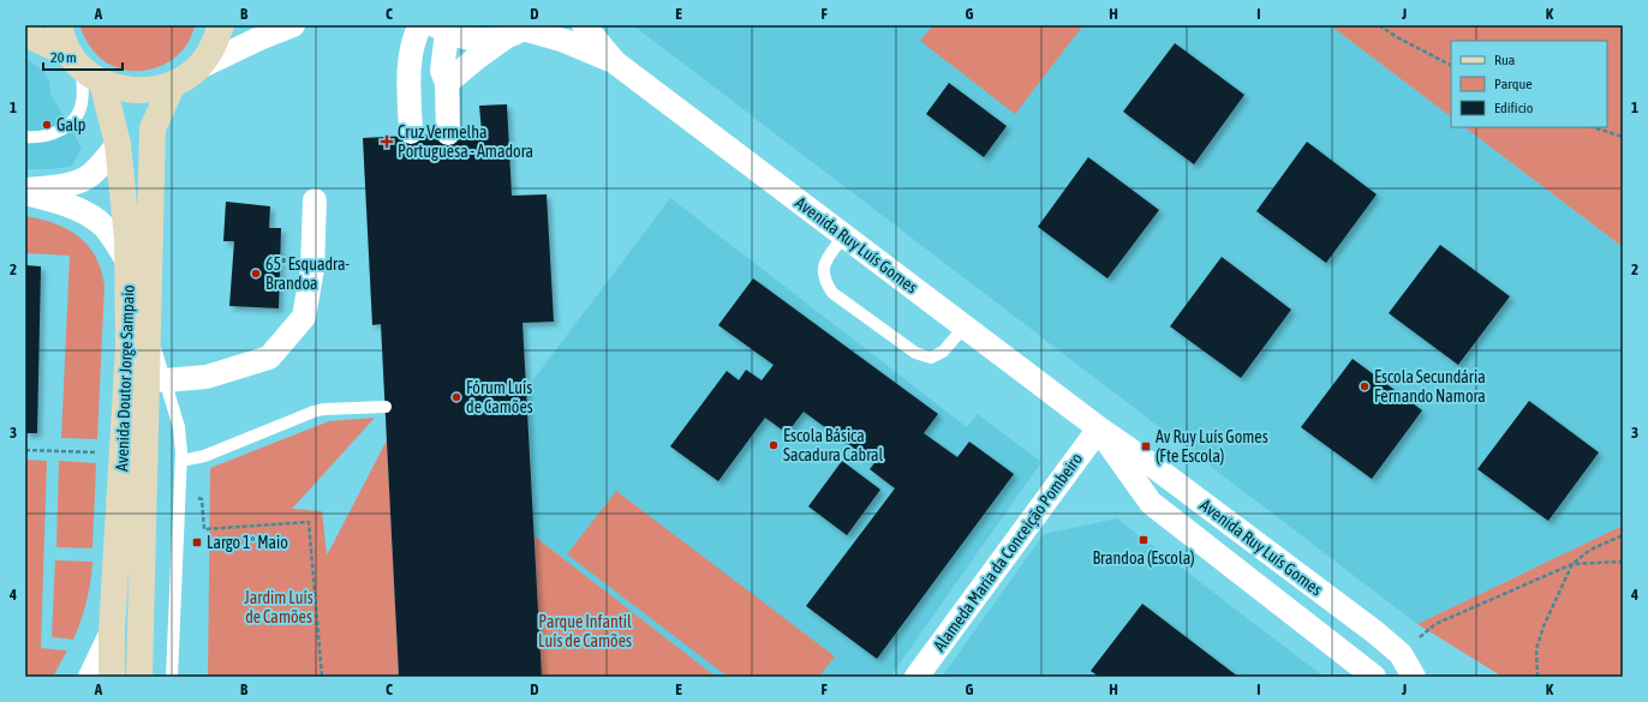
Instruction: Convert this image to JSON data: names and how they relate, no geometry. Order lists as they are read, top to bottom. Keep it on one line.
{"streets":{"street":["Avenida Ruy Luís Gomes","Avenida Doutor Jorge Sampaio","Alameda Maria da Conceição Pombeiro"]},"crossings":[["Avenida Ruy Luís Gomes","Alameda Maria da Conceição Pombeiro"]],"parks":["Jardim Luís de Camões","Parque Infantil Luís de Camões"],"places":{"other":["Galp","65ª Esquadra- Brandoa","Escola Secundária Fernando Namora","Fórum Luís de Camões","Escola Básica Sacadura Cabral"],"health":["Cruz Vermelha Portuguesa - Amadora"],"transit":["Av Ruy Luís Gomes (Fte Escola)","Brandoa (Escola)","Largo 1º Maio"]},"legend":["Rua","Parque","Edifício"],"scale_bar":"20 m","grid":{"columns":["A","B","C","D","E","F","G","H","I","J","K"],"rows":["1","2","3","4"]}}
